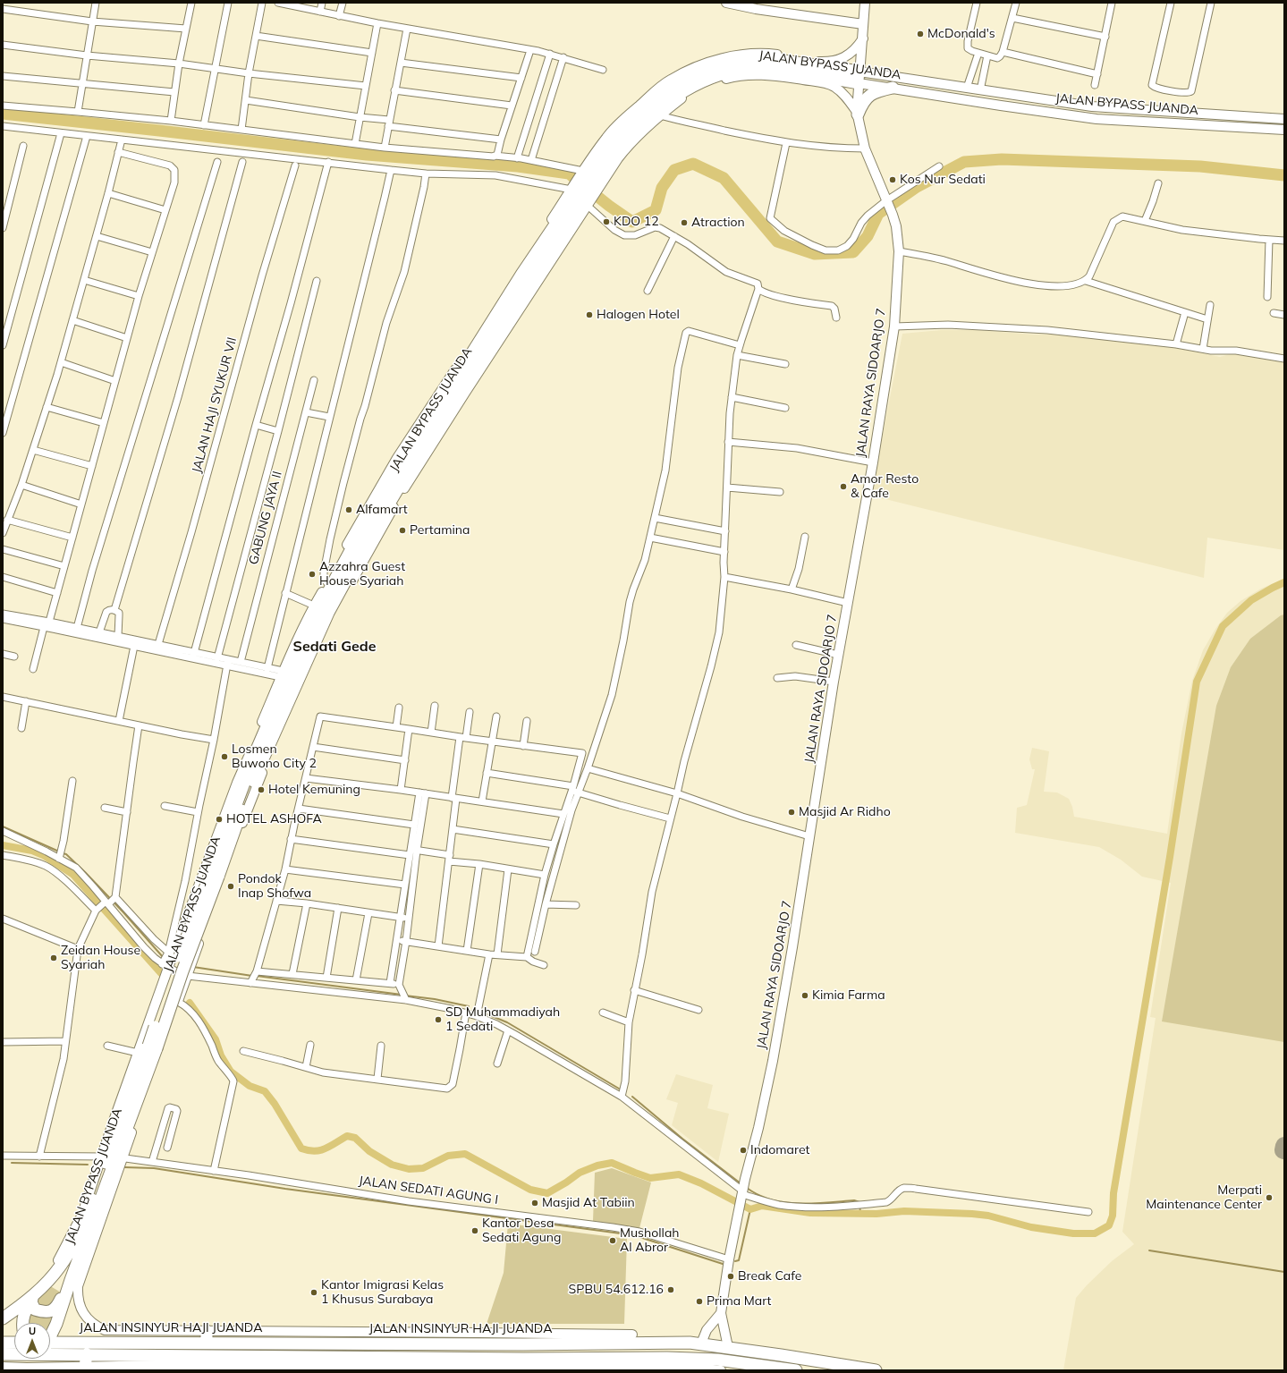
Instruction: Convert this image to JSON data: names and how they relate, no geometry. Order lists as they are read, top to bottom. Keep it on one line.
{"streets":{"highway":["JALAN BYPASS JUANDA","JALAN INSINYUR HAJI JUANDA"],"street":["JALAN RAYA SIDOARJO 7","JALAN HAJI SYUKUR VII","GABUNG JAYA II","JALAN SEDATI AGUNG I"]},"crossings":[["JALAN BYPASS JUANDA","JALAN RAYA SIDOARJO 7"],["JALAN BYPASS JUANDA","JALAN SEDATI AGUNG I"],["JALAN BYPASS JUANDA","JALAN INSINYUR HAJI JUANDA"],["JALAN RAYA SIDOARJO 7","JALAN SEDATI AGUNG I"],["JALAN RAYA SIDOARJO 7","JALAN INSINYUR HAJI JUANDA"],["JALAN SEDATI AGUNG I","JALAN INSINYUR HAJI JUANDA"]],"districts":["Sedati Gede"],"places":["McDonald's","Kos Nur Sedati","KDO 12","Atraction","Halogen Hotel","Amor Resto & Cafe","Alfamart","Pertamina","Azzahra Guest House Syariah","Losmen Buwono City 2","Hotel Kemuning","Masjid Ar Ridho","HOTEL ASHOFA","Pondok Inap Shofwa","Zeidan House Syariah","Kimia Farma","SD Muhammadiyah 1 Sedati","Indomaret","Merpati Maintenance Center","Masjid At Tabiin","Kantor Desa Sedati Agung","Mushollah Al Abror","Break Cafe","SPBU 54.612.16","Kantor Imigrasi Kelas 1 Khusus Surabaya","Prima Mart"],"north":"top"}
